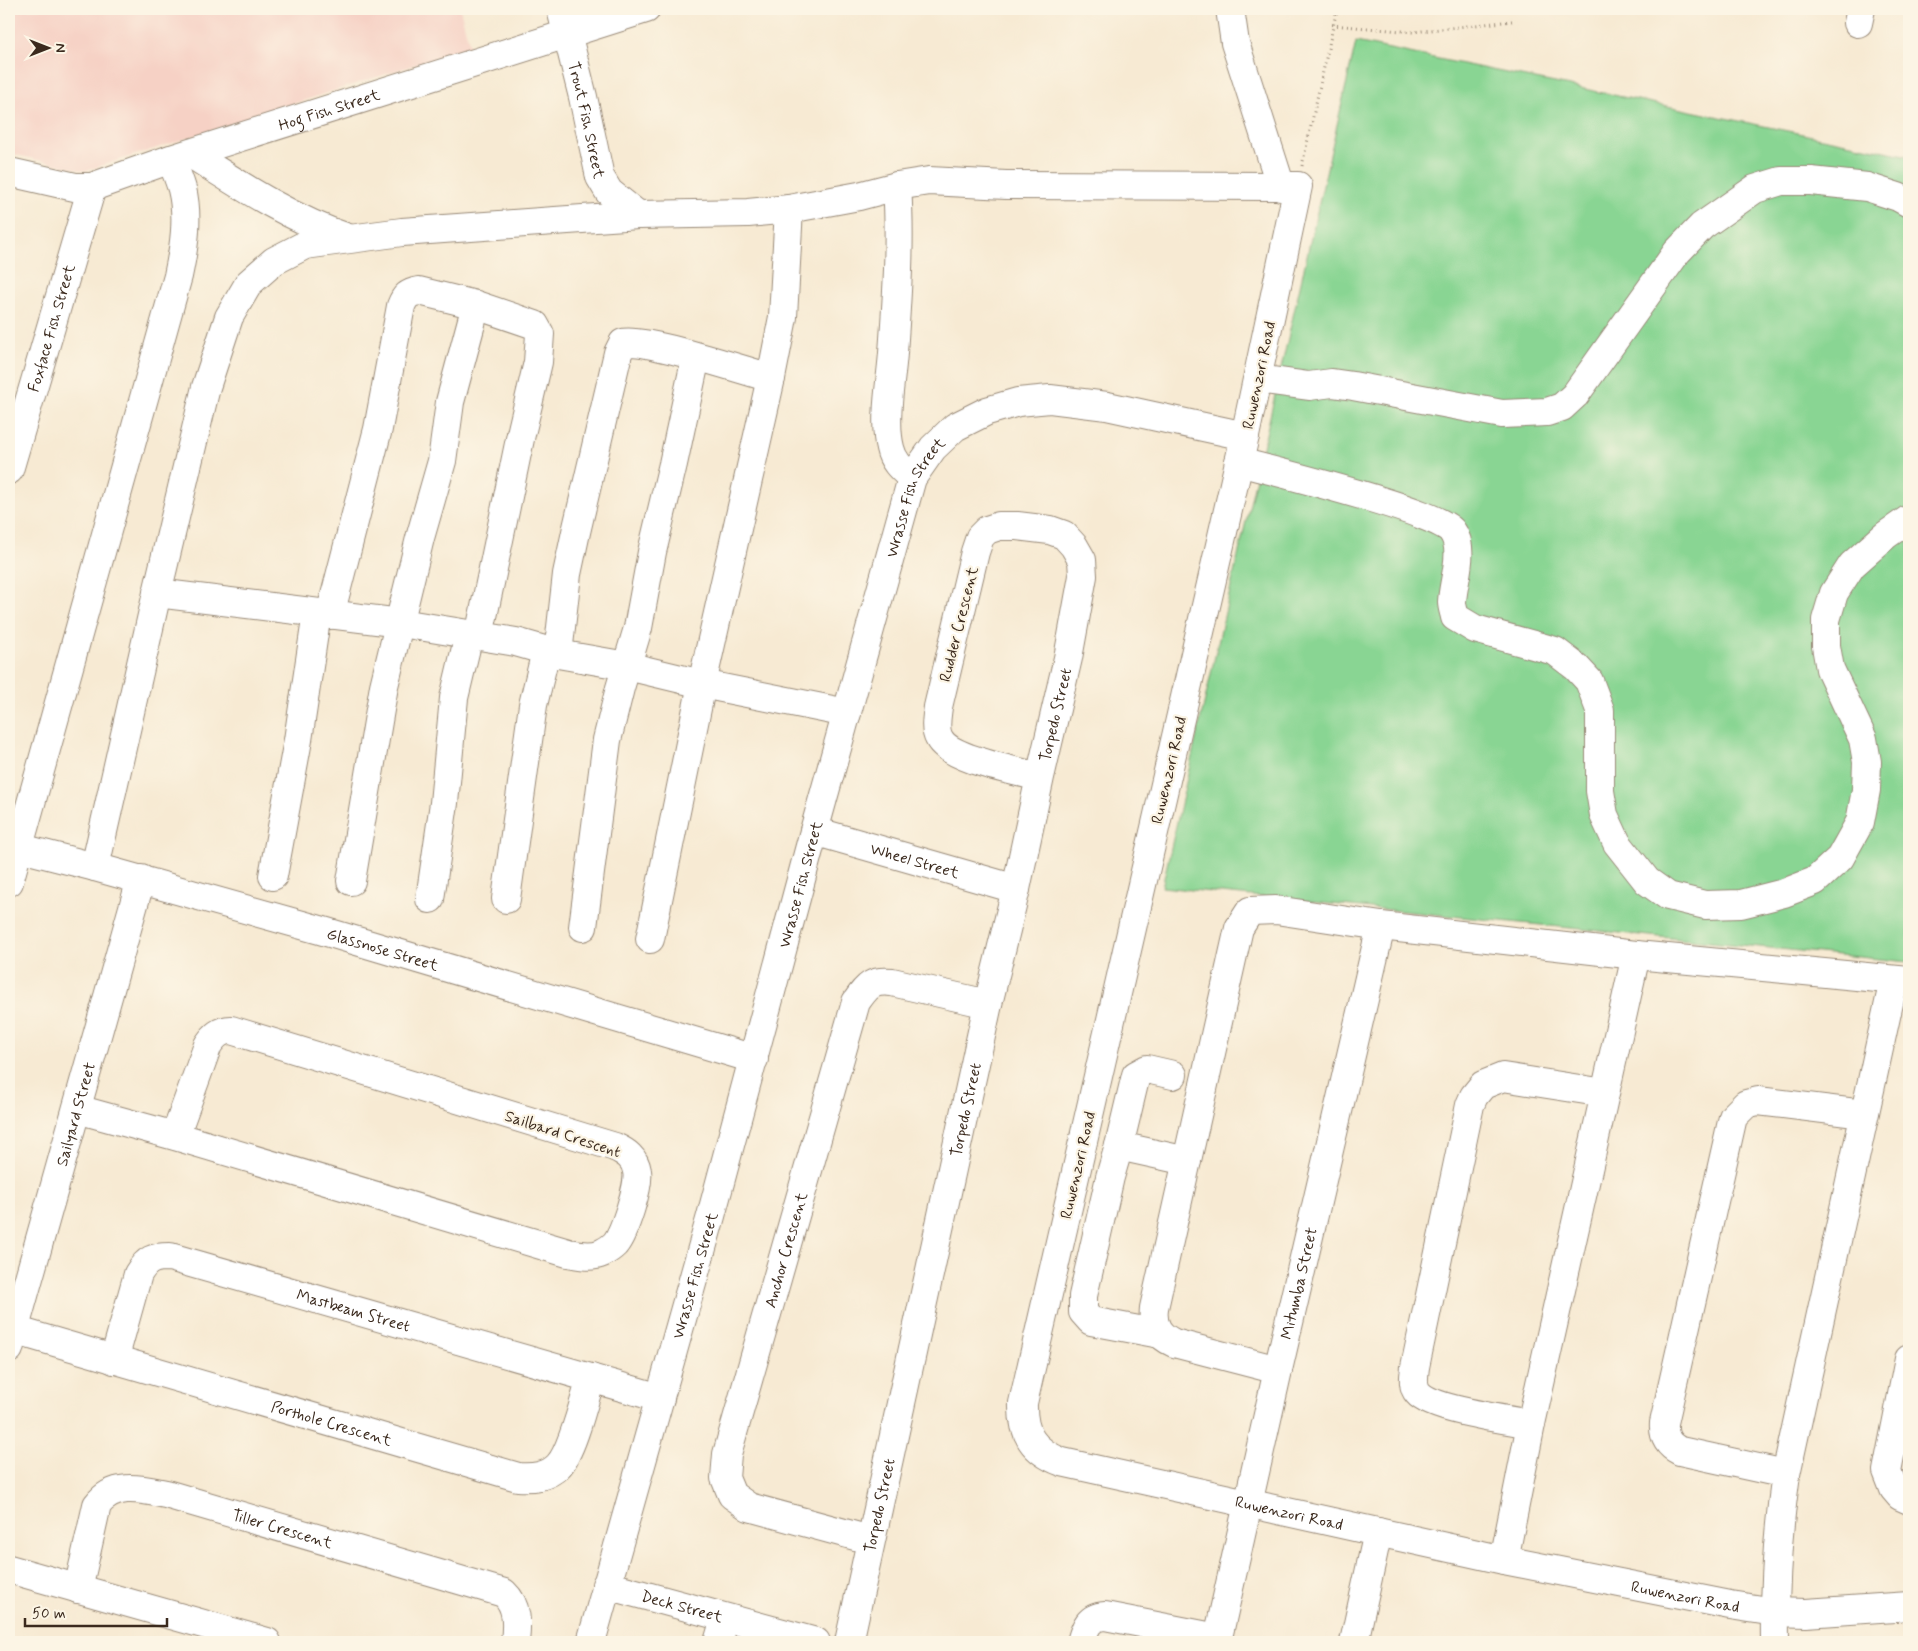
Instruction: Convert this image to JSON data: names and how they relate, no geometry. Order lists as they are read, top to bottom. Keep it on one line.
{"streets":{"street":["Hog Fish Street","Trout Fish Street","Foxface Fish Street","Ruwenzori Road","Wrasse Fish Street","Rudder Crescent","Torpedo Street","Wheel Street","Glassnose Street","Sailyard Street","Sailbard Crescent","Anchor Crescent","Mitumba Street","Mastbeam Street","Porthole Crescent","Tiller Crescent","Deck Street"]},"crossings":[["Hog Fish Street","Trout Fish Street"],["Hog Fish Street","Foxface Fish Street"],["Ruwenzori Road","Wrasse Fish Street"],["Ruwenzori Road","Mitumba Street"],["Wrasse Fish Street","Wheel Street"],["Wrasse Fish Street","Glassnose Street"],["Wrasse Fish Street","Mastbeam Street"],["Wrasse Fish Street","Deck Street"],["Rudder Crescent","Torpedo Street"],["Torpedo Street","Wheel Street"],["Torpedo Street","Anchor Crescent"],["Glassnose Street","Sailyard Street"],["Sailyard Street","Sailbard Crescent"],["Sailyard Street","Porthole Crescent"],["Mastbeam Street","Porthole Crescent"]],"scale_bar":"50 m","north":"right"}
